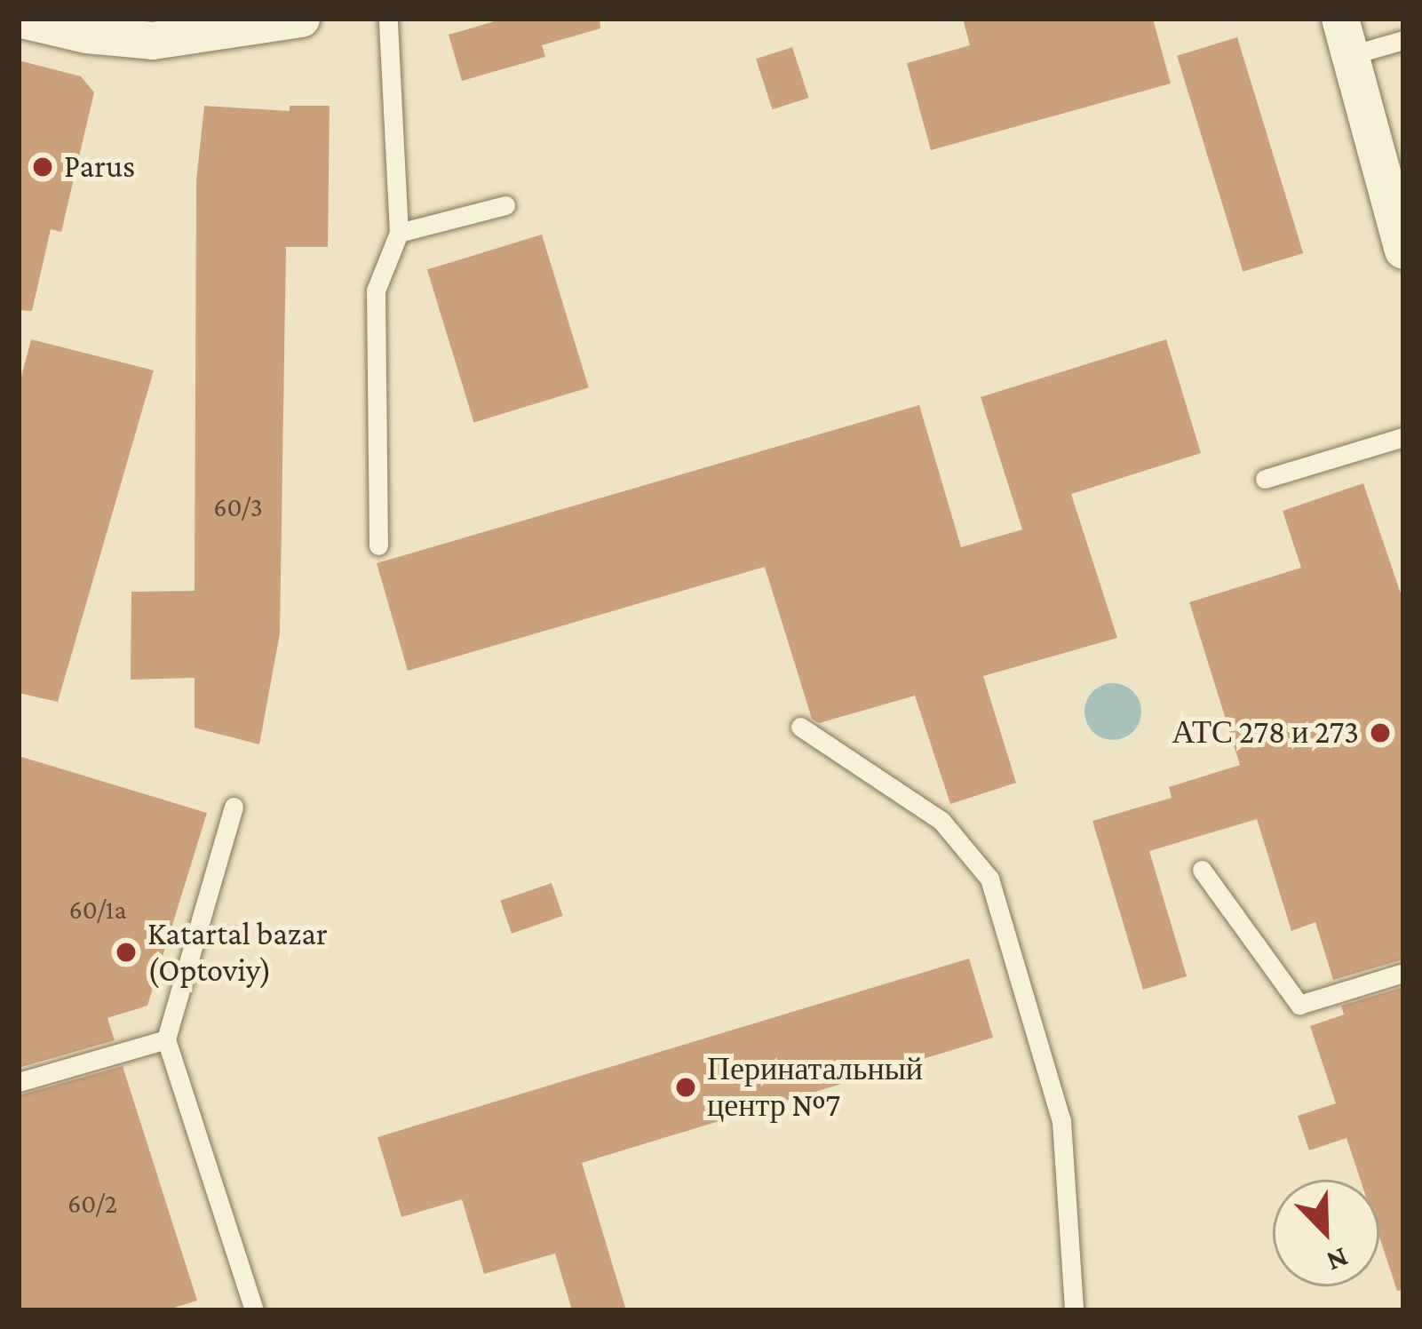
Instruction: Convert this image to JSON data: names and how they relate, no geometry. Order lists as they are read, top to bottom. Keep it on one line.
{"places":["Parus","АТС 278 и 273","Katartal bazar (Optoviy)","Перинатальный центр №7"],"house_numbers":["60/3","60/1a","60/2"],"north":"bottom right"}
